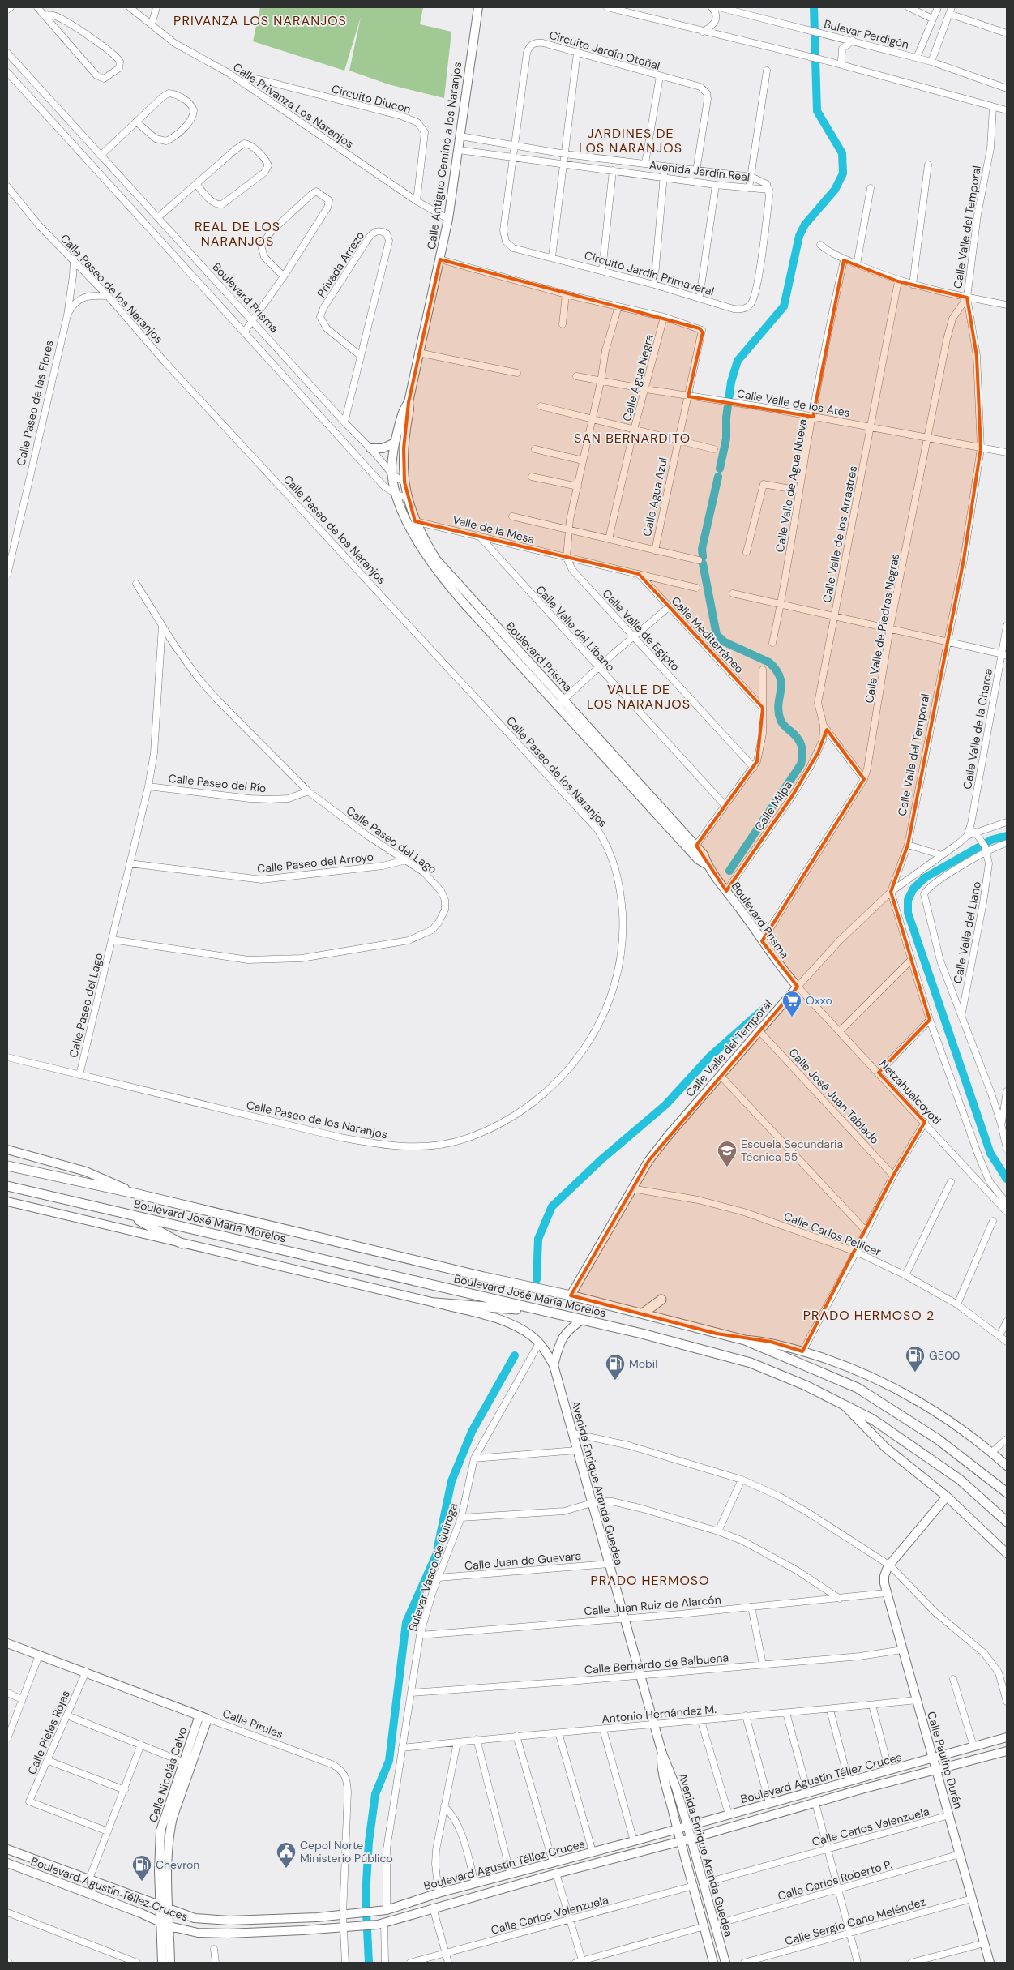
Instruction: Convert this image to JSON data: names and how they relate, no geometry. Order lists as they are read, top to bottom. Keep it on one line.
{"streets":{"main road":["Boulevard José María Morelos"],"street":["Bulevar Perdigón","Circuito Jardín Otoñal","Circuito Diucon","Calle Privanza Los Naranjos","Calle Antiguo Camino a los Naranjos","Avenida Jardín Real","Calle Valle del Temporal","Privada Arrezo","Circuito Jardín Primaveral","Calle Paseo de los Naranjos","Boulevard Prisma","Calle Agua Negra","Calle Paseo de las Flores","Calle Valle de los Ates","Calle Valle de Agua Nueva","Calle Agua Azul","Valle de la Mesa","Calle Valle de los Arrastres","Calle Valle del Líbano","Calle Valle de Piedras Negras","Calle Valle de Egipto","Calle Mediterráneo","Calle Valle de la Charca","Calle Paseo del Río","Calle Milpa","Calle Paseo del Lago","Calle Paseo del Arroyo","Calle Valle del Llano","Netzahualcoyotl","Calle José Juan Tablado","Calle Carlos Pellicer","Avenida Enrique Aranda Guedea","Calle Juan de Guevara","Bulevar Vasco de Quiroga","Calle Juan Ruiz de Alarcón","Calle Bernardo de Balbuena","Antonio Hernández M.","Calle Pirules","Calle Pieles Rojas","Calle Paulino Durán","Calle Nicolás Calvo","Boulevard Agustín Téllez Cruces","Calle Carlos Valenzuela","Calle Carlos Roberto P.","Calle Sergio Cano Meléndez"]},"crossings":[["Circuito Jardín Otoñal","Avenida Jardín Real"],["Circuito Jardín Otoñal","Circuito Jardín Primaveral"],["Circuito Diucon","Calle Privanza Los Naranjos"],["Calle Privanza Los Naranjos","Calle Antiguo Camino a los Naranjos"],["Calle Antiguo Camino a los Naranjos","Avenida Jardín Real"],["Calle Antiguo Camino a los Naranjos","Boulevard Prisma"],["Avenida Jardín Real","Circuito Jardín Primaveral"],["Calle Valle del Temporal","Boulevard Prisma"],["Calle Valle del Temporal","Calle Valle de los Ates"],["Calle Valle del Temporal","Calle Valle de Piedras Negras"],["Calle Valle del Temporal","Netzahualcoyotl"],["Calle Valle del Temporal","Calle José Juan Tablado"],["Calle Valle del Temporal","Boulevard José María Morelos"],["Calle Valle del Temporal","Calle Carlos Pellicer"],["Privada Arrezo","Boulevard Prisma"],["Calle Paseo de los Naranjos","Calle Paseo de las Flores"],["Calle Paseo de los Naranjos","Calle Paseo del Lago"],["Boulevard Prisma","Valle de la Mesa"],["Boulevard Prisma","Calle Valle de Piedras Negras"],["Boulevard Prisma","Calle Milpa"],["Boulevard Prisma","Netzahualcoyotl"],["Calle Agua Negra","Calle Valle de los Ates"],["Calle Agua Negra","Calle Agua Azul"],["Calle Valle de los Ates","Calle Valle de Agua Nueva"],["Calle Valle de los Ates","Calle Agua Azul"],["Calle Valle de los Ates","Calle Valle de los Arrastres"],["Calle Valle de los Ates","Calle Valle de Piedras Negras"],["Valle de la Mesa","Calle Valle del Líbano"],["Valle de la Mesa","Calle Valle de Egipto"],["Valle de la Mesa","Calle Mediterráneo"],["Calle Valle de los Arrastres","Calle Valle de Piedras Negras"],["Calle Valle de los Arrastres","Calle Milpa"],["Calle Paseo del Río","Calle Paseo del Lago"],["Calle Paseo del Lago","Calle Paseo del Arroyo"],["Avenida Enrique Aranda Guedea","Calle Juan de Guevara"],["Avenida Enrique Aranda Guedea","Calle Juan Ruiz de Alarcón"],["Avenida Enrique Aranda Guedea","Calle Bernardo de Balbuena"],["Avenida Enrique Aranda Guedea","Antonio Hernández M."],["Avenida Enrique Aranda Guedea","Boulevard Agustín Téllez Cruces"],["Avenida Enrique Aranda Guedea","Calle Carlos Valenzuela"],["Avenida Enrique Aranda Guedea","Calle Carlos Roberto P."],["Calle Juan de Guevara","Bulevar Vasco de Quiroga"],["Bulevar Vasco de Quiroga","Calle Juan Ruiz de Alarcón"],["Bulevar Vasco de Quiroga","Calle Bernardo de Balbuena"],["Bulevar Vasco de Quiroga","Antonio Hernández M."],["Bulevar Vasco de Quiroga","Boulevard Agustín Téllez Cruces"],["Calle Juan Ruiz de Alarcón","Calle Paulino Durán"],["Calle Bernardo de Balbuena","Calle Paulino Durán"],["Antonio Hernández M.","Calle Paulino Durán"],["Calle Pirules","Calle Pieles Rojas"],["Calle Pirules","Calle Nicolás Calvo"],["Calle Pirules","Boulevard Agustín Téllez Cruces"],["Calle Paulino Durán","Boulevard Agustín Téllez Cruces"],["Calle Paulino Durán","Calle Carlos Valenzuela"],["Calle Paulino Durán","Calle Carlos Roberto P."],["Calle Paulino Durán","Calle Sergio Cano Meléndez"],["Calle Nicolás Calvo","Boulevard Agustín Téllez Cruces"]],"districts":["PRIVANZA LOS NARANJOS","JARDINES DE LOS NARANJOS","REAL DE LOS NARANJOS","SAN BERNARDITO","VALLE DE LOS NARANJOS","PRADO HERMOSO 2","PRADO HERMOSO"],"places":{"supermarket":["Oxxo"],"school or university":["Escuela Secundaria Técnica 55"],"fuel station":["G500","Mobil","Chevron"],"public building":["Cepol Norte Ministerio Público"]}}
